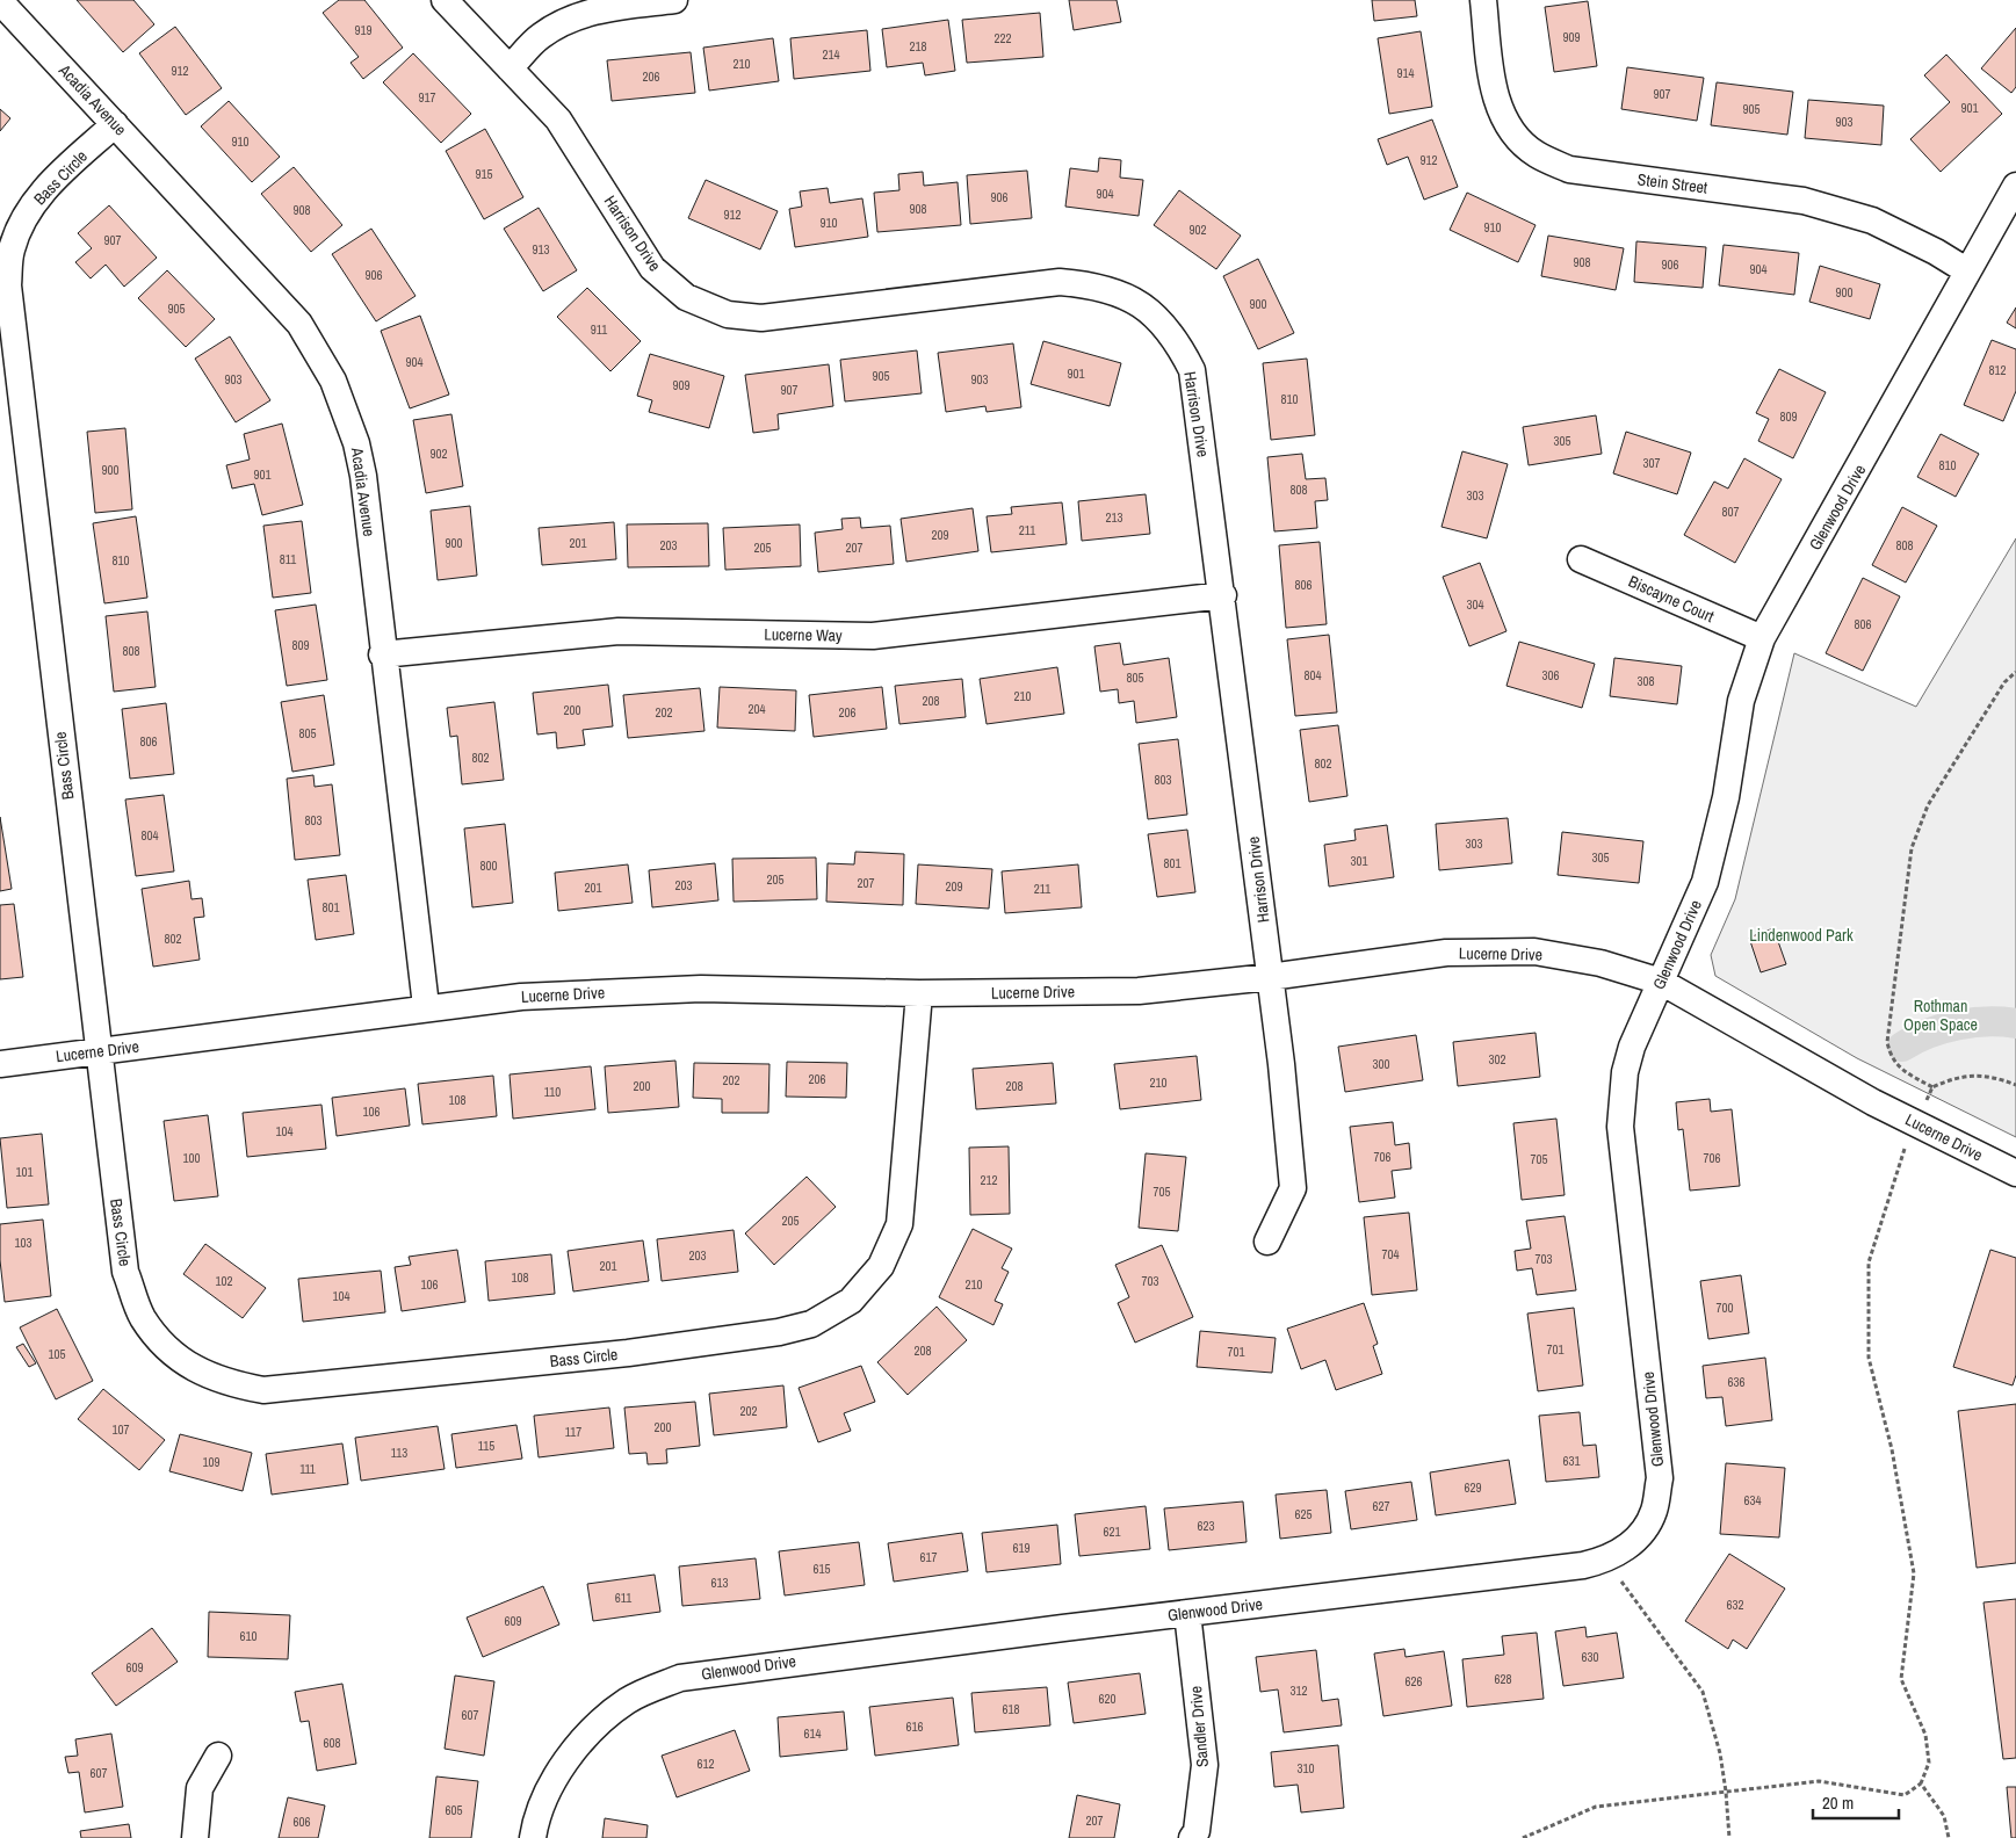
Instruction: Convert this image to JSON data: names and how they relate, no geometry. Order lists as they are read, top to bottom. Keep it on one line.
{"streets":{"street":["Acadia Avenue","Bass Circle","Stein Street","Harrison Drive","Glenwood Drive","Biscayne Court","Lucerne Way","Lucerne Drive","Sandler Drive"]},"crossings":[["Acadia Avenue","Bass Circle"],["Acadia Avenue","Lucerne Way"],["Acadia Avenue","Lucerne Drive"],["Bass Circle","Lucerne Drive"],["Stein Street","Glenwood Drive"],["Harrison Drive","Lucerne Way"],["Harrison Drive","Lucerne Drive"],["Glenwood Drive","Biscayne Court"],["Glenwood Drive","Lucerne Drive"],["Glenwood Drive","Sandler Drive"]],"parks":["Lindenwood Park","Rothman Open Space"],"house_numbers":["919","909","222","218","214","210","912","914","206","907","917","901","905","903","910","912","915","904","906","908","908","912","910","910","902","907","913","908","906","904","906","900","900","905","911","904","812","901","905","903","903","909","907","810","809","305","902","307","810","900","901","808","303","807","213","211","209","900","201","203","808","205","207","811","810","806","304","806","809","808","804","306","805","308","210","208","204","200","202","206","805","806","802","802","803","803","804","303","305","301","801","800","205","207","203","209","201","211","801","802","302","300","206","202","210","200","208","110","108","106","104","706","100","706","705","101","212","705","205","103","704","203","703","201","108","102","703","106","210","104","700","701","208","701","105","636","202","200","107","117","115","113","631","109","111","629","634","627","625","623","621","619","617","615","613","611","632","609","610","630","609","628","626","312","620","618","607","616","614","608","612","310","607","605","207","606"],"scale_bar":"20 m"}
